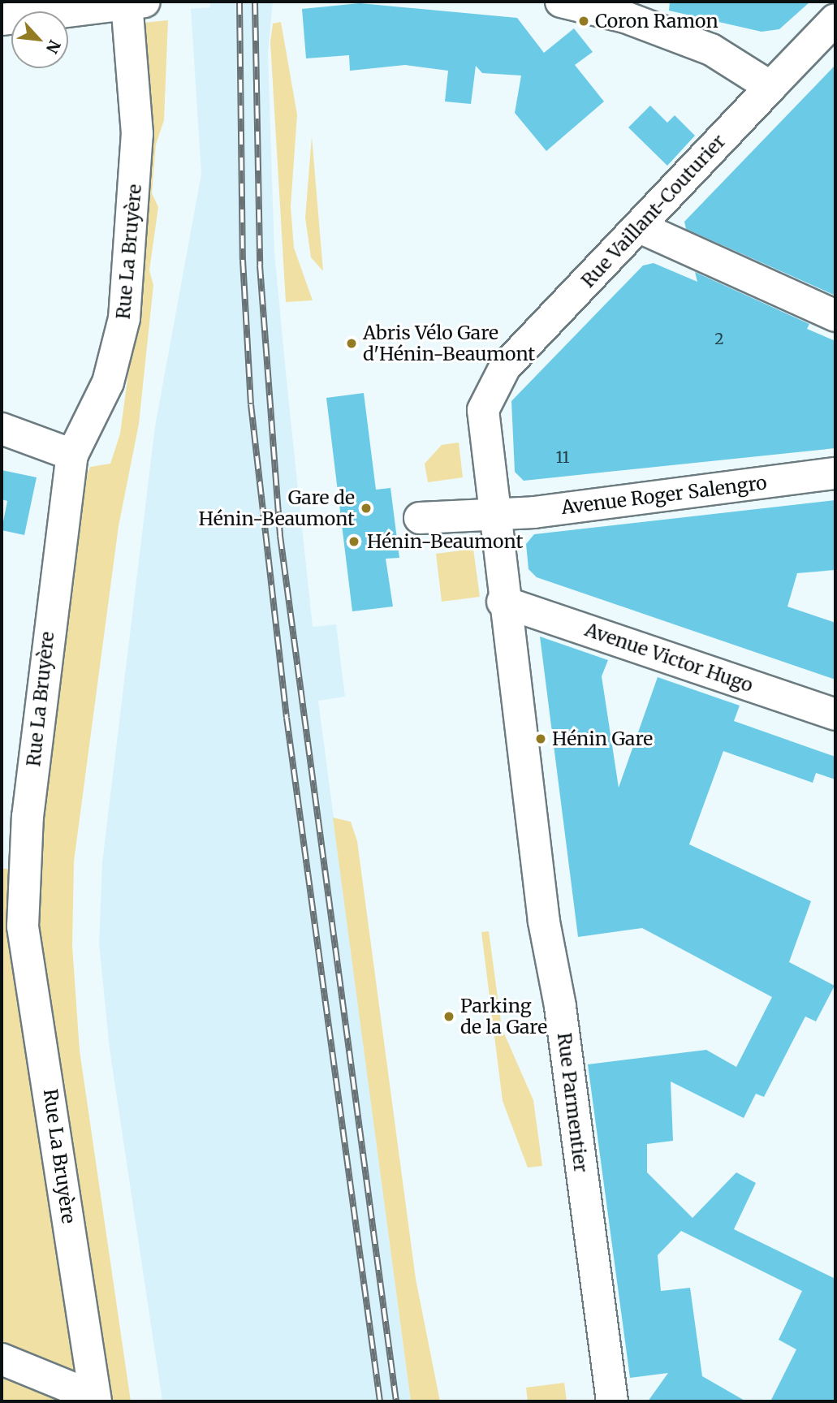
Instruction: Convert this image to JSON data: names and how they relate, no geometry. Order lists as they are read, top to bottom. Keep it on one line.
{"streets":{"street":["Rue Vaillant-Couturier","Rue La Bruyère","Avenue Roger Salengro","Avenue Victor Hugo","Rue Parmentier"]},"crossings":[["Rue Vaillant-Couturier","Rue Parmentier"],["Avenue Roger Salengro","Rue Parmentier"],["Avenue Victor Hugo","Rue Parmentier"]],"places":["Coron Ramon","Abris Vélo Gare d'Hénin-Beaumont","Gare de Hénin-Beaumont","Hénin-Beaumont","Hénin Gare","Parking de la Gare"],"house_numbers":["2","11"],"north":"bottom right"}
